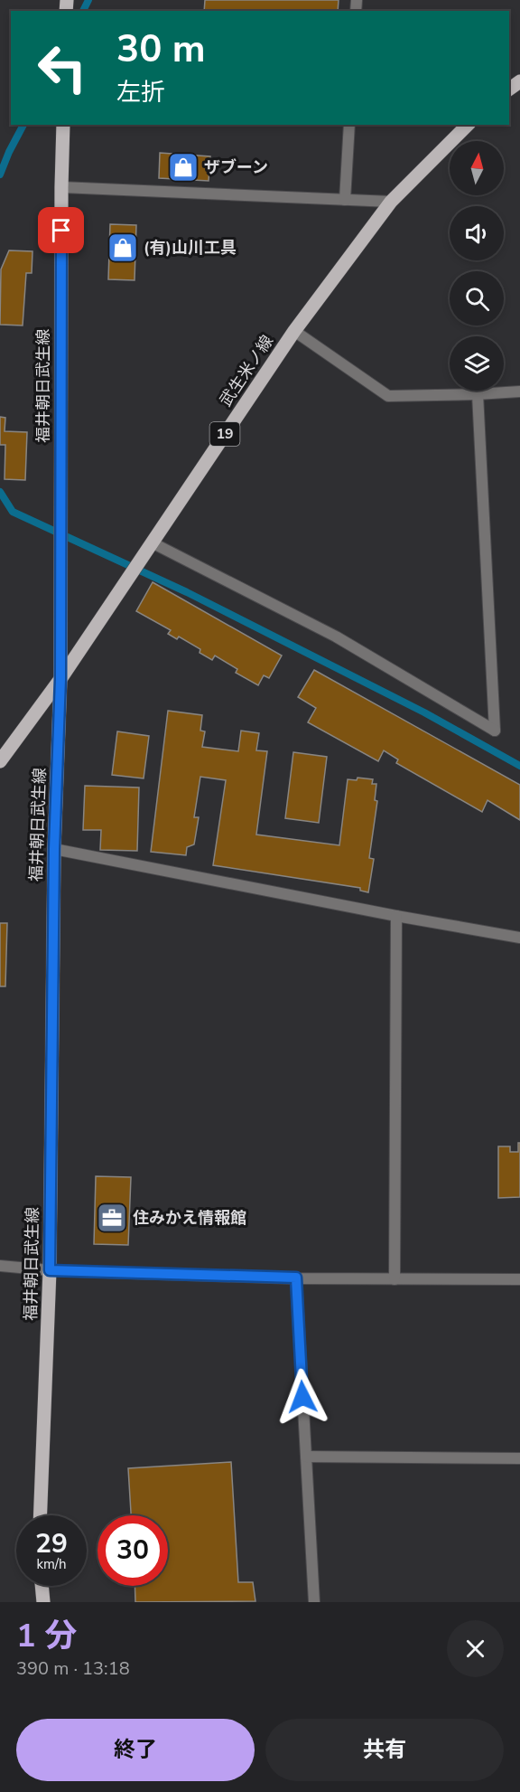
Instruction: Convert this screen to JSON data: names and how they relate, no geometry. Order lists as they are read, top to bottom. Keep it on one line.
{"streets":{"main road":["武生米ノ線","福井朝日武生線","19"]},"crossings":[["武生米ノ線","福井朝日武生線"]],"places":{"shop":["ザブーン","(有)山川工具"],"office":["住みかえ情報館"]},"north":"top","page":{"turn":["30 m","左折"],"speed":"29 km/h","limit":"30","heading":["1 分","390 m · 13:18"],"buttons":["終了","共有"]}}
